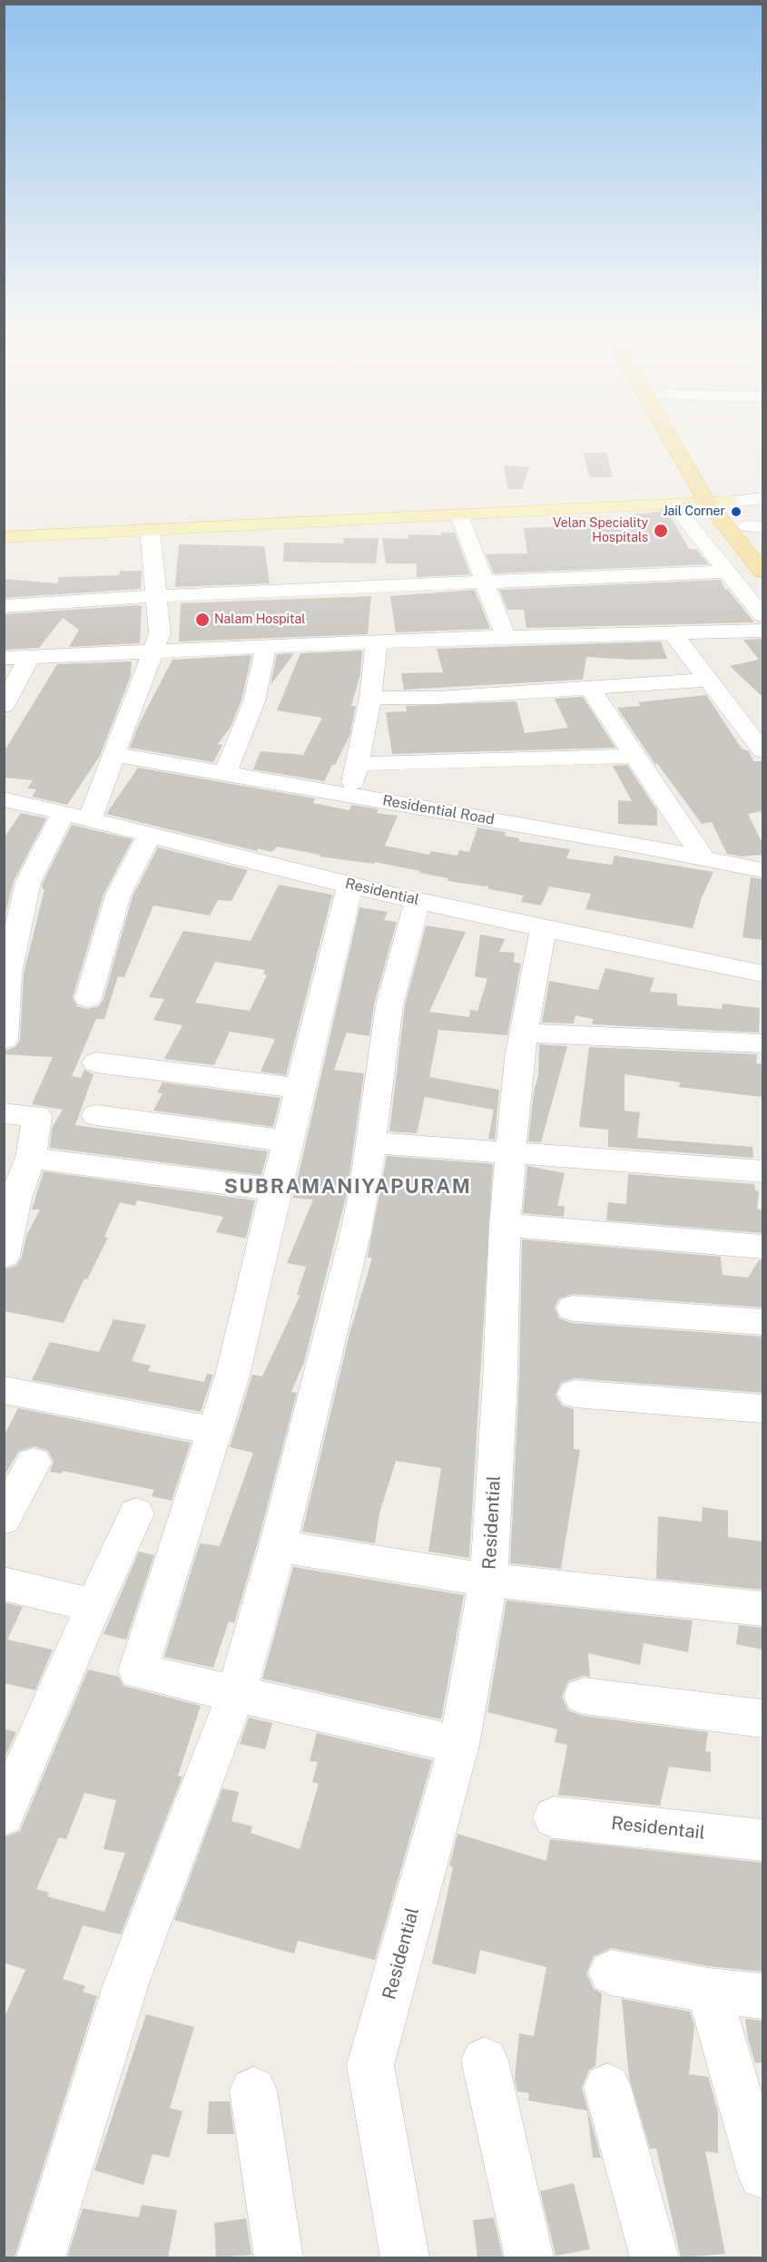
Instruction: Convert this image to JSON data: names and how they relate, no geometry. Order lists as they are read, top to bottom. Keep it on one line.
{"streets":{"street":["Residential Road","Residential","Residentail"]},"districts":["SUBRAMANIYAPURAM"],"places":["Jail Corner","Velan Speciality Hospitals","Nalam Hospital"]}
